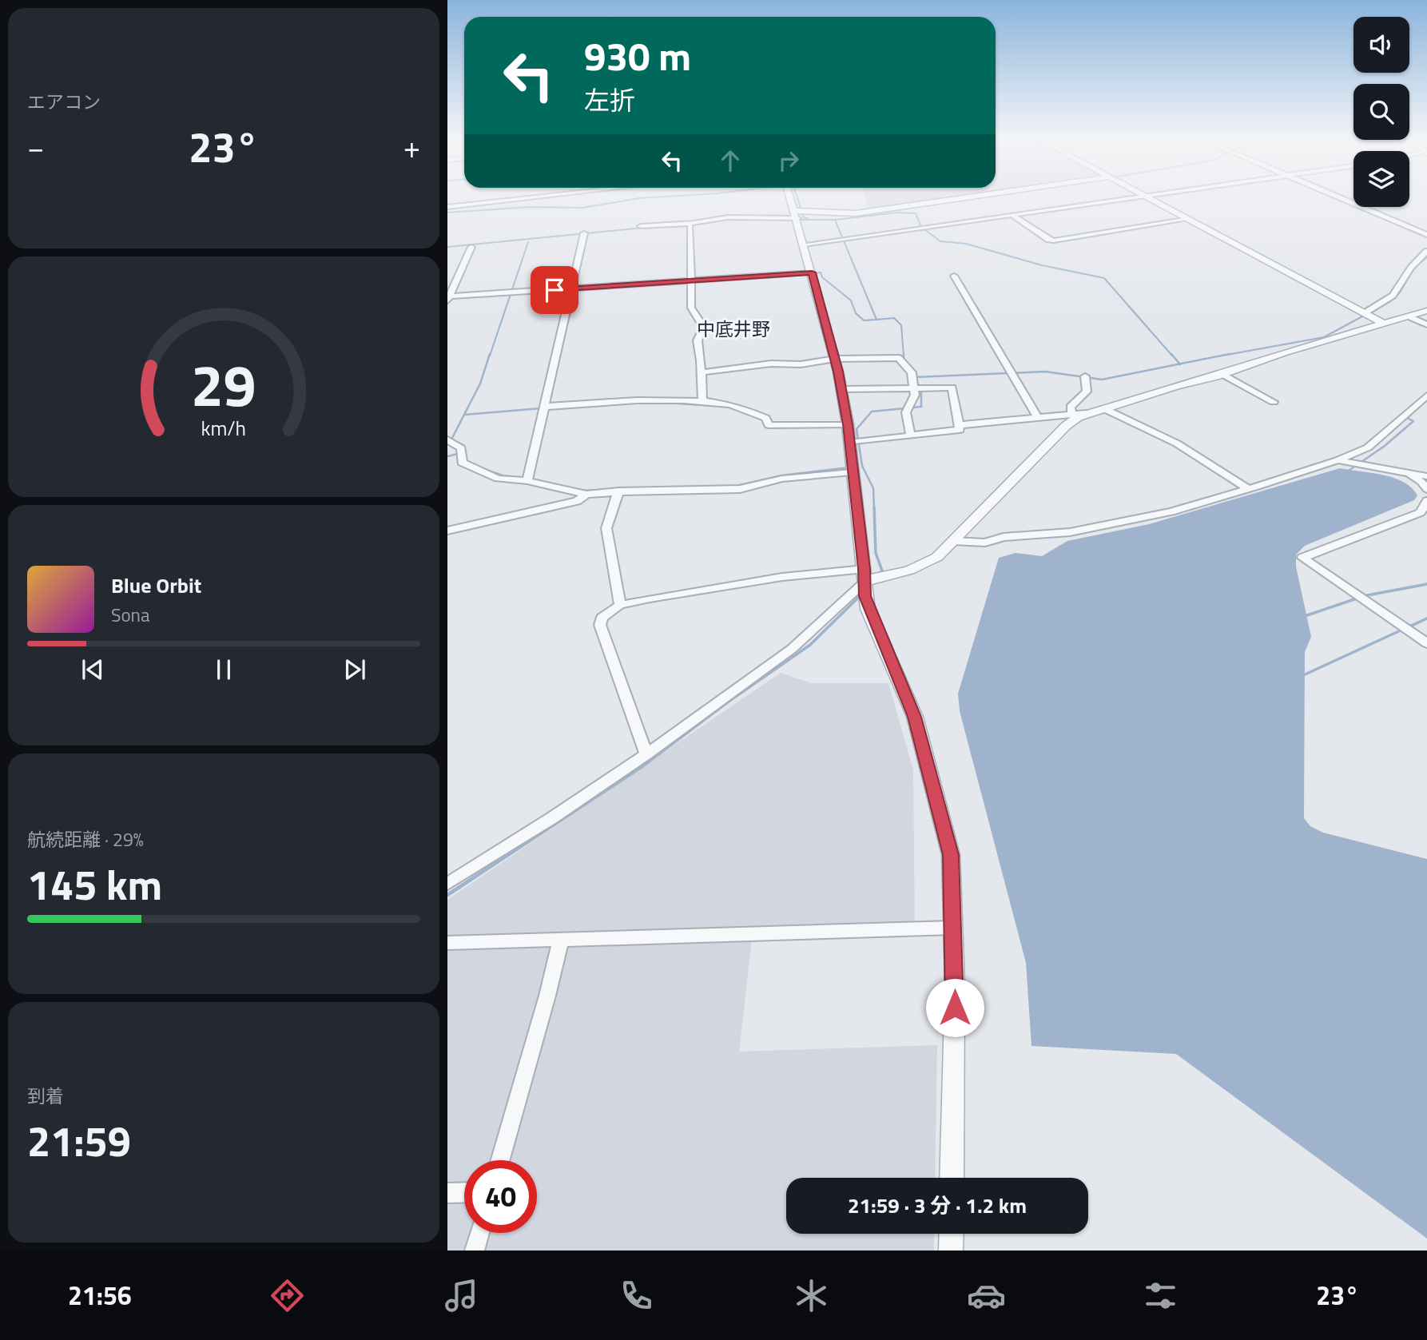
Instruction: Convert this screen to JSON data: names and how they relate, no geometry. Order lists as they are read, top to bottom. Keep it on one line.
{"districts":["中底井野"],"page":{"tile":["エアコン",["航続距離 · 29%","145 km"],["到着","21:59"]],"turn":["930 m","左折"],"heat":["−","23°","+"],"song":["Blue Orbit","Sona"],"limit":"40","trip":"21:59 · 3 分 · 1.2 km","tabs":["21:56","23°"],"gauge":["29","km/h"]}}
